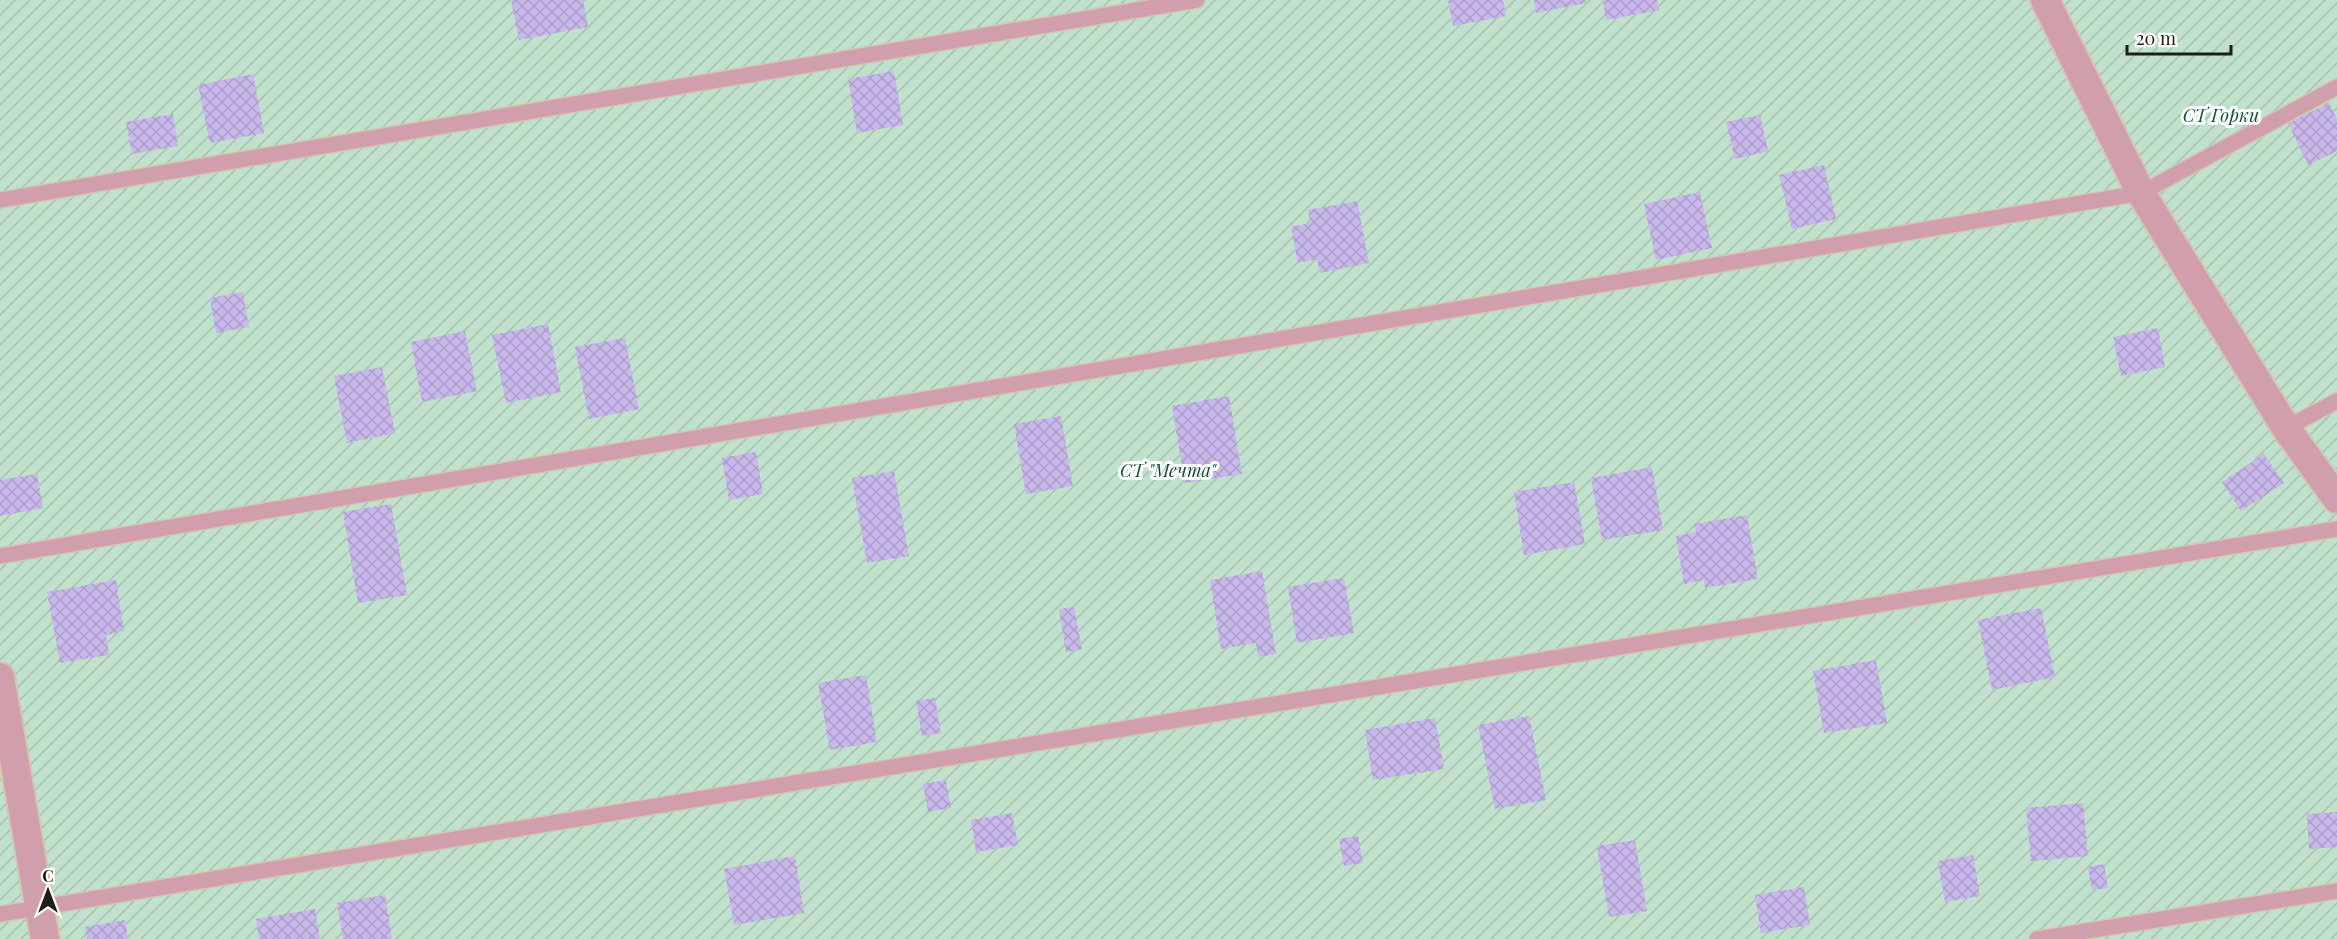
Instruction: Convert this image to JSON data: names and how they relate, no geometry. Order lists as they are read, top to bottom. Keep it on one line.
{"parks":["СТ Горки","СТ \"Мечта\""],"scale_bar":"20 m","north":"top"}
